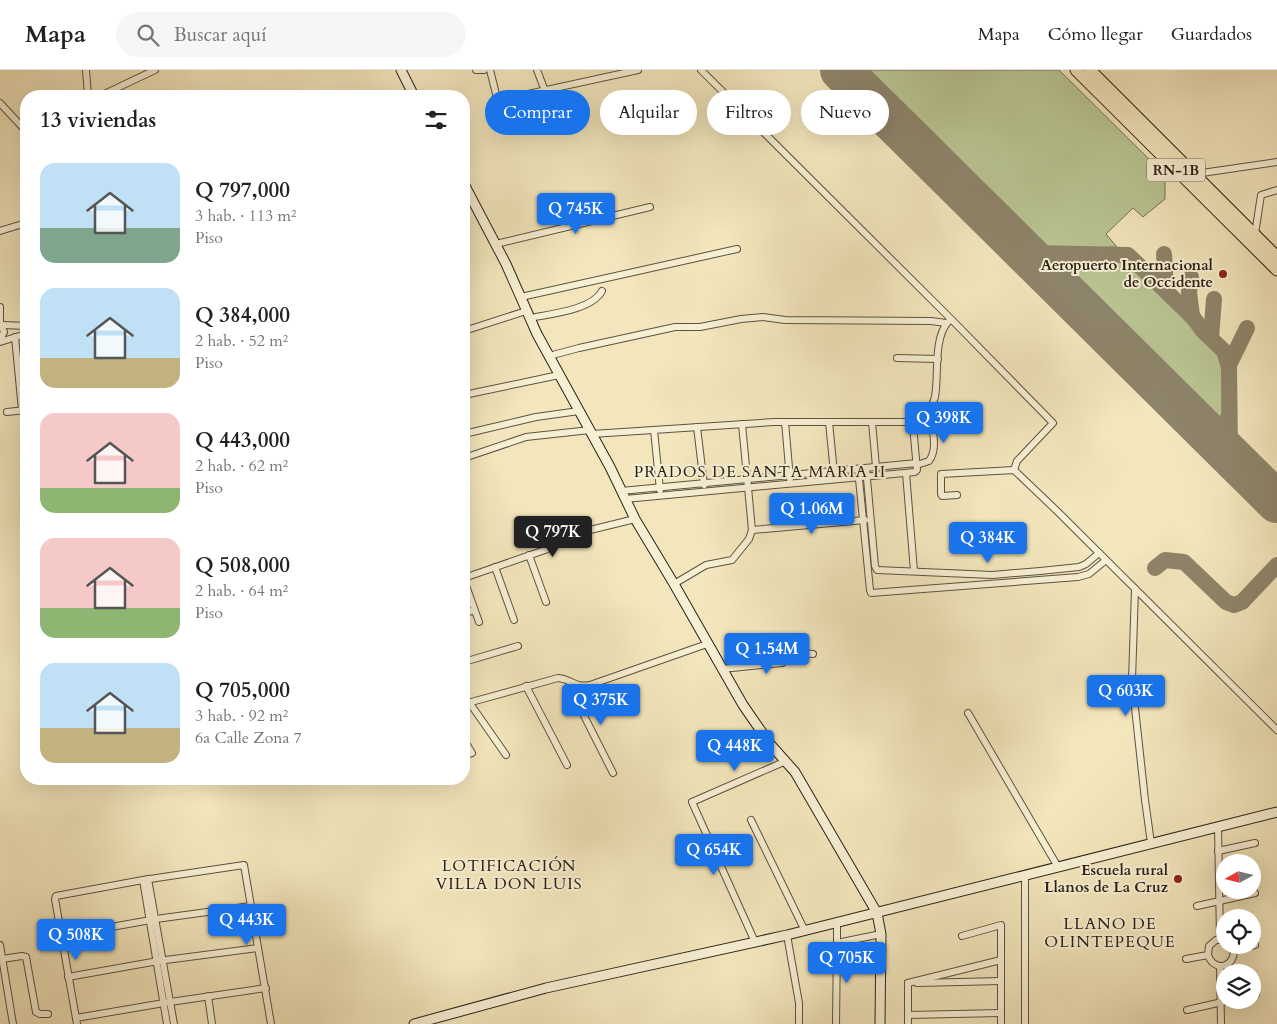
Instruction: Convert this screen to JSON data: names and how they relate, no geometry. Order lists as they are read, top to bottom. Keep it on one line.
{"streets":{"highway":["RN-1B"]},"districts":["PRADOS DE SANTA MARIA II","LOTIFICACIÓN VILLA DON LUIS","LLANO DE OLINTEPEQUE"],"places":["Aeropuerto Internacional de Occidente","Escuela rural Llanos de La Cruz"],"north":"left","page":{"header":"Mapa","search":"Buscar aquí","nav":["Mapa","Cómo llegar","Guardados"],"chip":["Comprar","Alquilar","Filtros","Nuevo"],"heading":"13 viviendas","list":[{"name":"Q 797,000","note":"3 hab. · 113 m² · Piso"},{"name":"Q 384,000","note":"2 hab. · 52 m² · Piso"},{"name":"Q 443,000","note":"2 hab. · 62 m² · Piso"},{"name":"Q 508,000","note":"2 hab. · 64 m² · Piso"},{"name":"Q 705,000","note":"3 hab. · 92 m² · 6a Calle Zona 7"}],"price":["Q 745K","Q 398K","Q 1.06M","Q 797K","Q 384K","Q 1.54M","Q 603K","Q 375K","Q 448K","Q 654K","Q 443K","Q 508K","Q 705K"]}}
